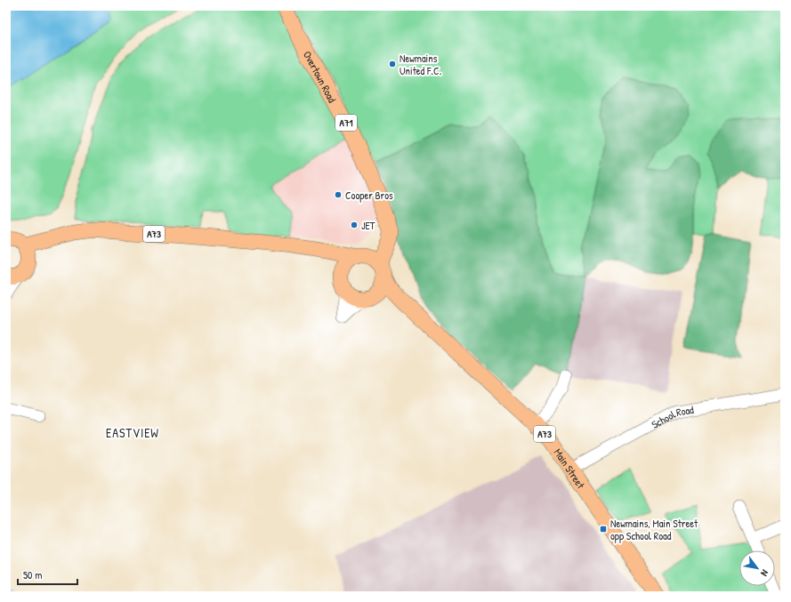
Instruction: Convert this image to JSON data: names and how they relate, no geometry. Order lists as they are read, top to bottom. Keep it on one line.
{"streets":{"main road":["Overtown Road","A71","A73","Main Street"],"street":["School Road"]},"crossings":[["Overtown Road","A73"],["Overtown Road","Main Street"],["A73","Main Street"],["School Road","Main Street"]],"districts":["EASTVIEW"],"places":{"other":["Newmains United F.C.","Cooper Bros","JET"],"transit":["Newmains, Main Street opp School Road"]},"scale_bar":"50 m","north":"bottom right"}
